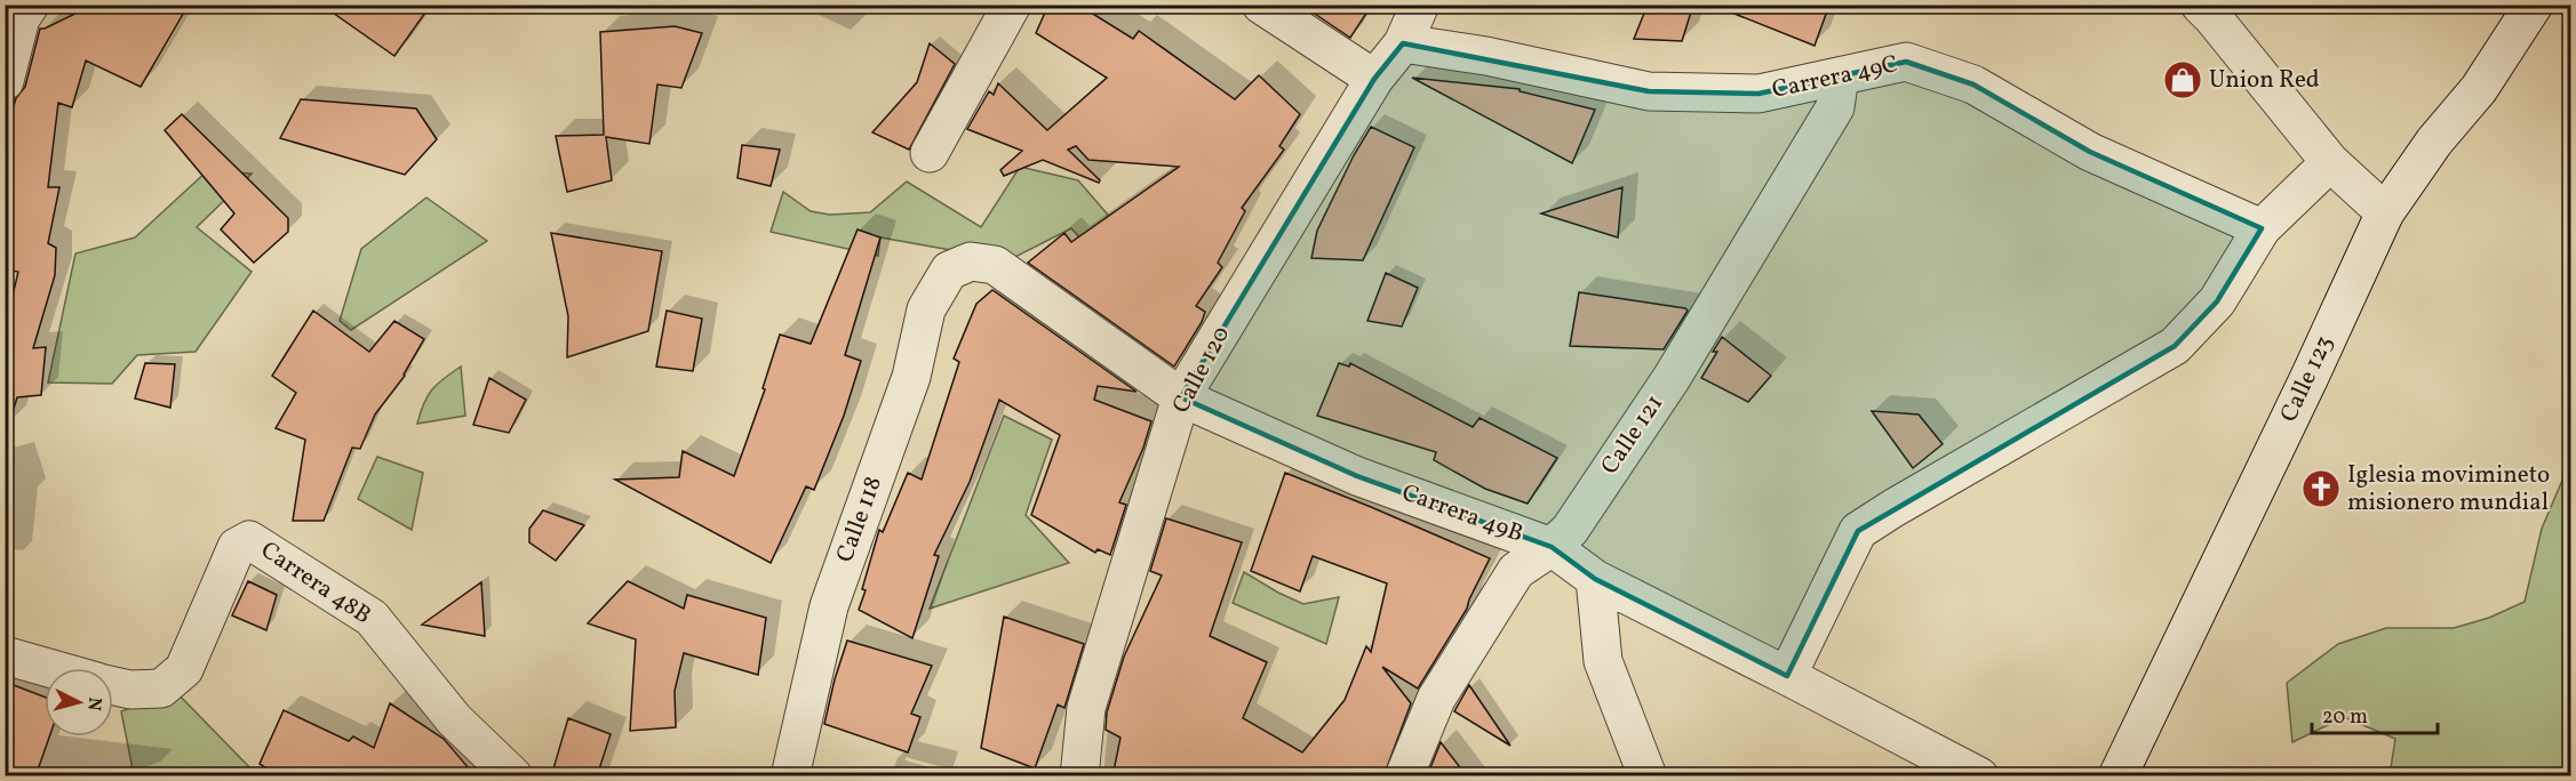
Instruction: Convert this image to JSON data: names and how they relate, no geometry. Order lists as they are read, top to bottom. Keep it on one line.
{"streets":{"street":["Carrera 49C","Calle 120","Calle 123","Calle 121","Carrera 49B","Calle 118","Carrera 48B"]},"crossings":[["Carrera 49C","Calle 120"],["Carrera 49C","Calle 121"],["Calle 120","Carrera 49B"],["Calle 121","Carrera 49B"],["Carrera 49B","Calle 118"]],"places":{"shop":["Union Red"],"church":["Iglesia movimineto misionero mundial"]},"scale_bar":"20 m","north":"right"}
